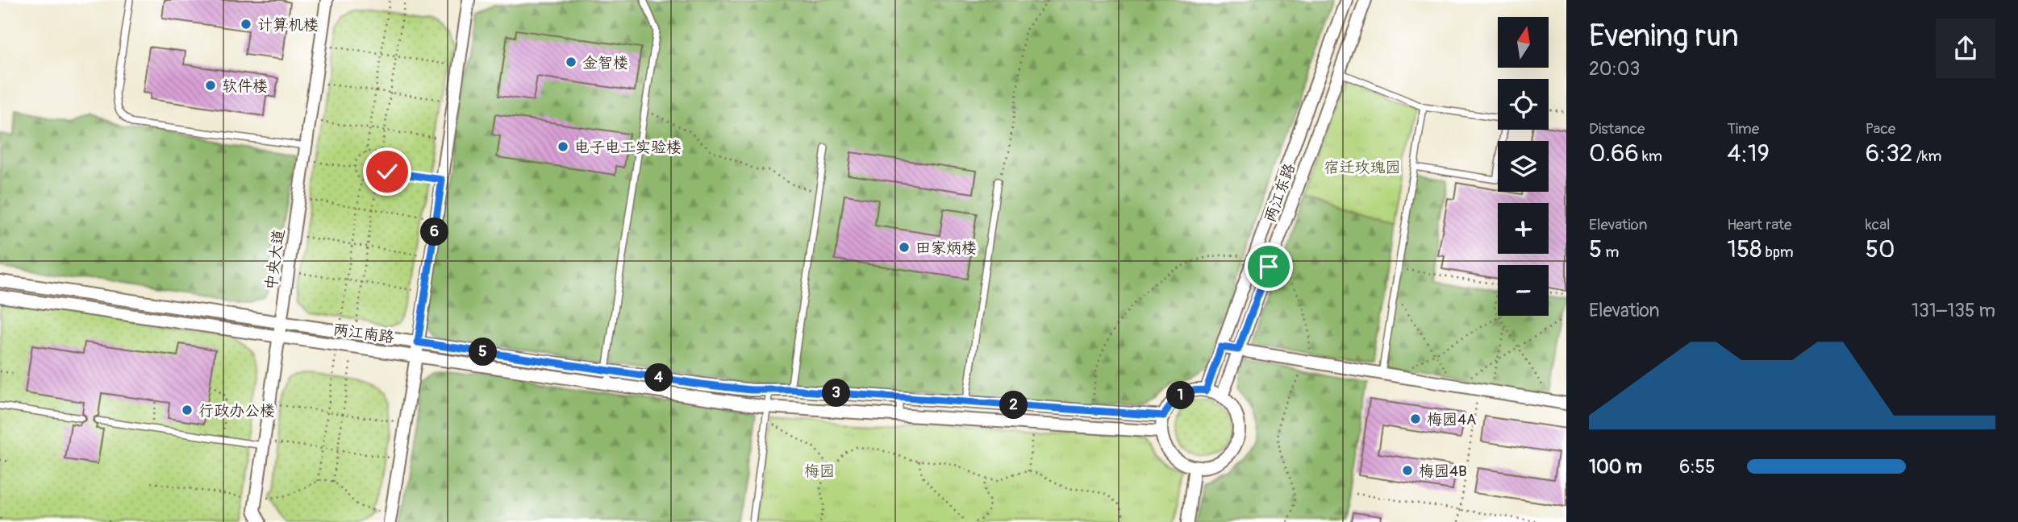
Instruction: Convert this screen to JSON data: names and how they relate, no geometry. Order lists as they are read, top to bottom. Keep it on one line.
{"streets":{"street":["两江东路","中央大道","两江南路"]},"crossings":[["两江东路","两江南路"],["中央大道","两江南路"]],"parks":["宿迁玫瑰园","梅园"],"places":["计算机楼","金智楼","软件楼","电子电工实验楼","田家炳楼","行政办公楼","梅园4A","梅园4B"],"north":"top","page":{"heading":["Evening run","20:03"],"map_buttons":["+","−"],"stats":[["Distance","0.66 km"],["Time","4:19"],["Pace","6:32 /km"],["Elevation","5 m"],["Heart rate","158 bpm"],["kcal","50"]],"pins":["6","5","4","3","1","2"],"chart":["Elevation","131–135 m"],"list":[{"name":"100 m","note":"6:55"}]}}
